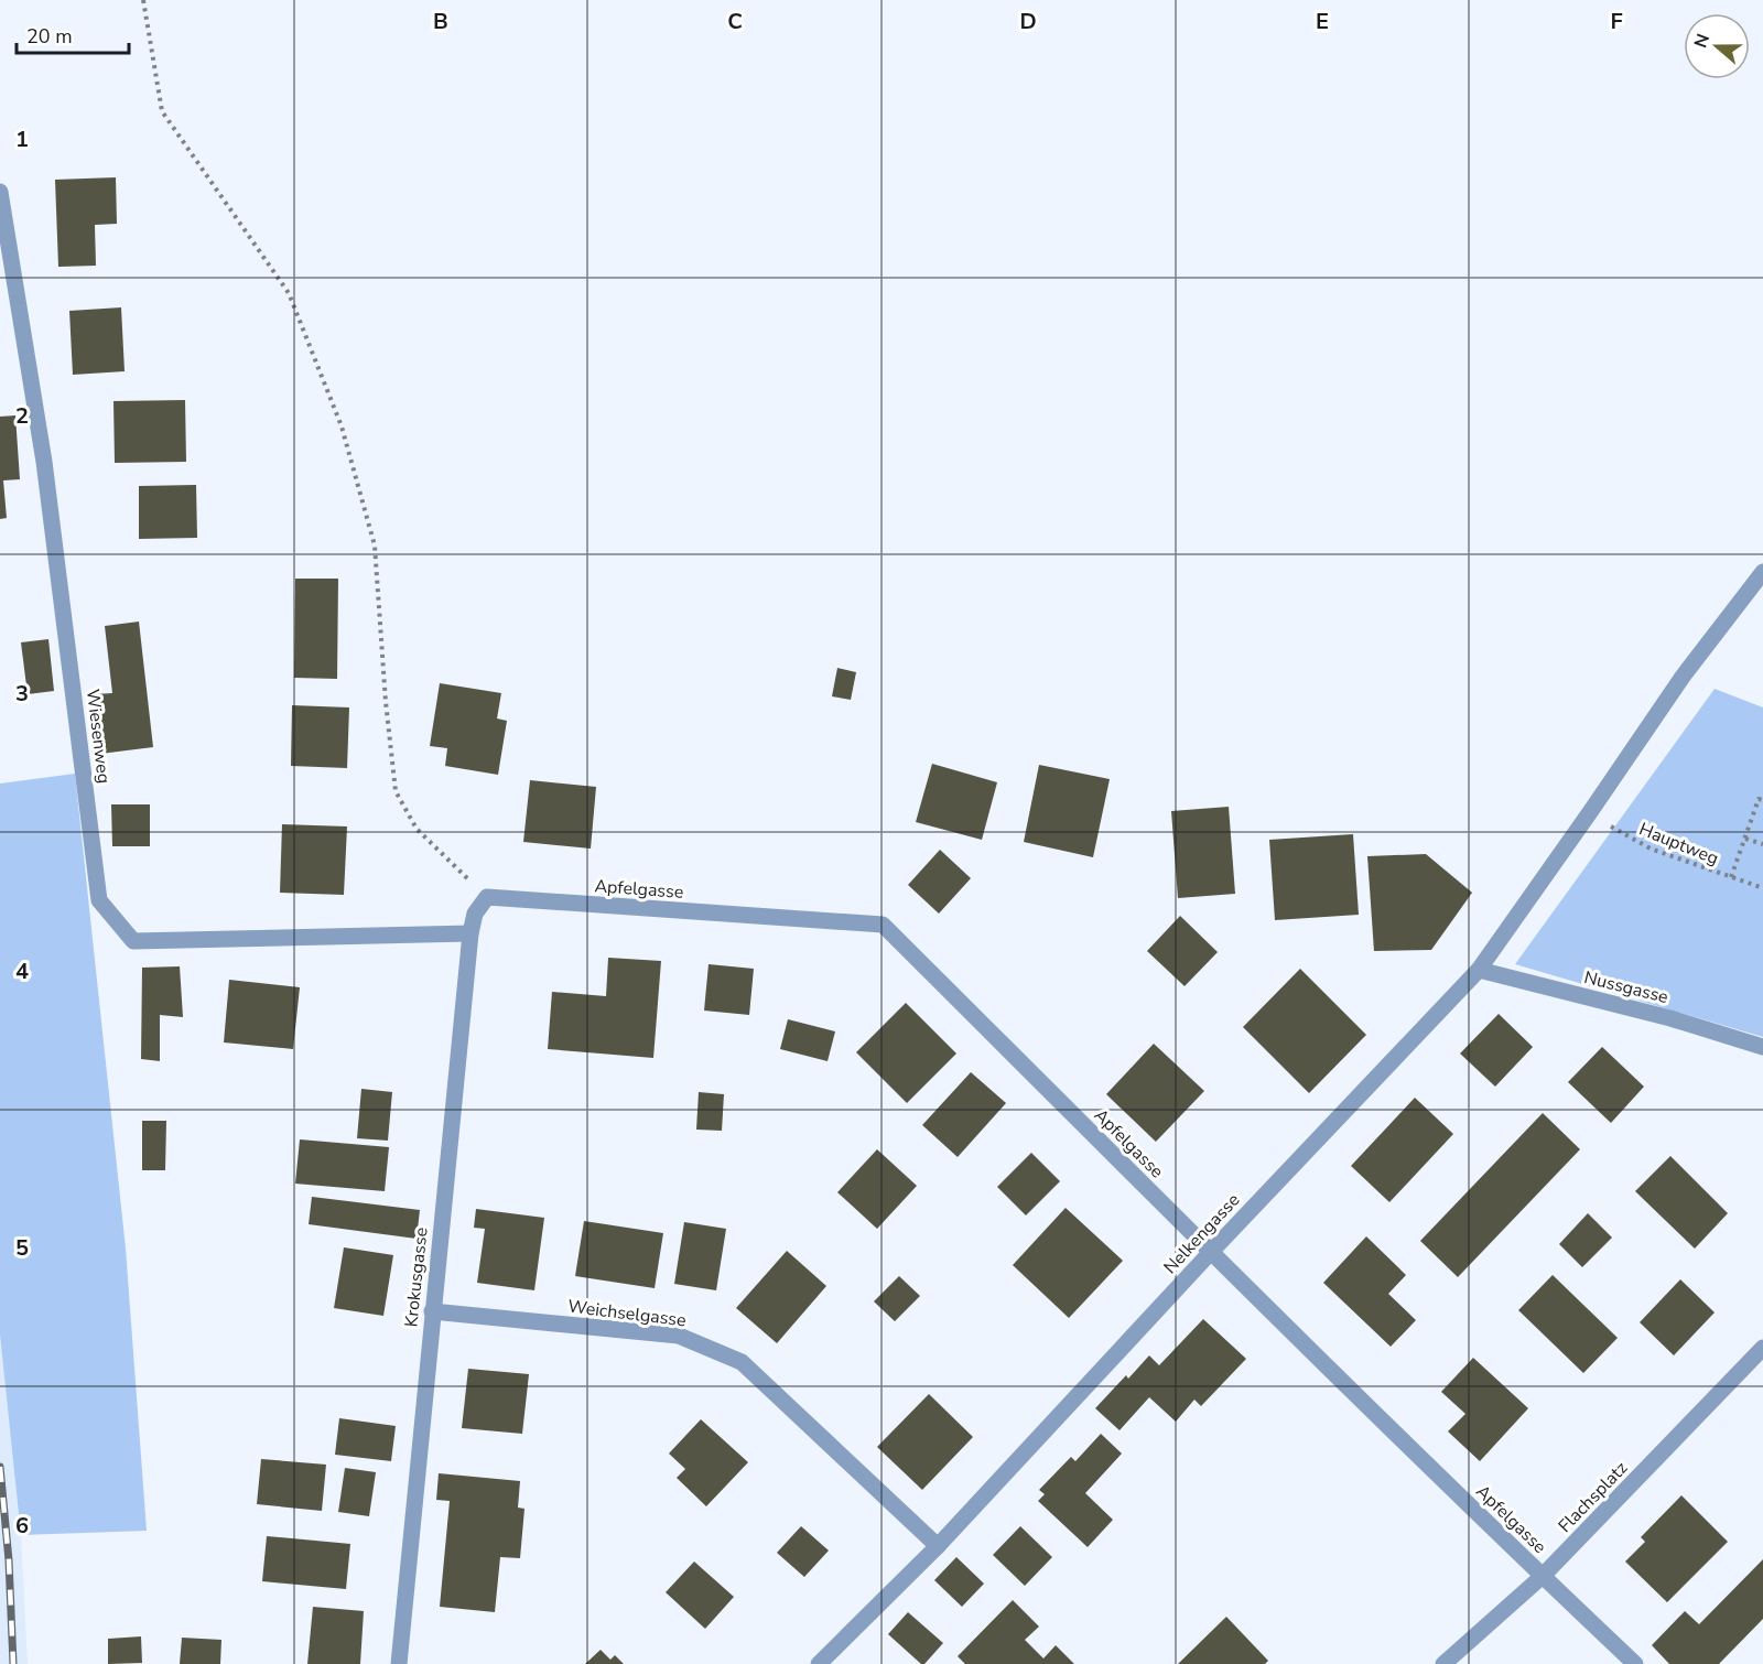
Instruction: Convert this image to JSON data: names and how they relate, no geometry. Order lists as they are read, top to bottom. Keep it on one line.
{"streets":{"street":["Wiesenweg","Apfelgasse","Nussgasse","Nelkengasse","Krokusgasse","Weichselgasse","Flachsplatz"],"path":["Hauptweg"]},"crossings":[["Wiesenweg","Krokusgasse"],["Hauptweg","Nelkengasse"],["Apfelgasse","Nelkengasse"],["Apfelgasse","Krokusgasse"],["Apfelgasse","Flachsplatz"],["Nussgasse","Nelkengasse"],["Nelkengasse","Weichselgasse"],["Krokusgasse","Weichselgasse"]],"scale_bar":"20 m","north":"left","grid":{"columns":["B","C","D","E","F"],"rows":["1","2","3","4","5","6"]}}
